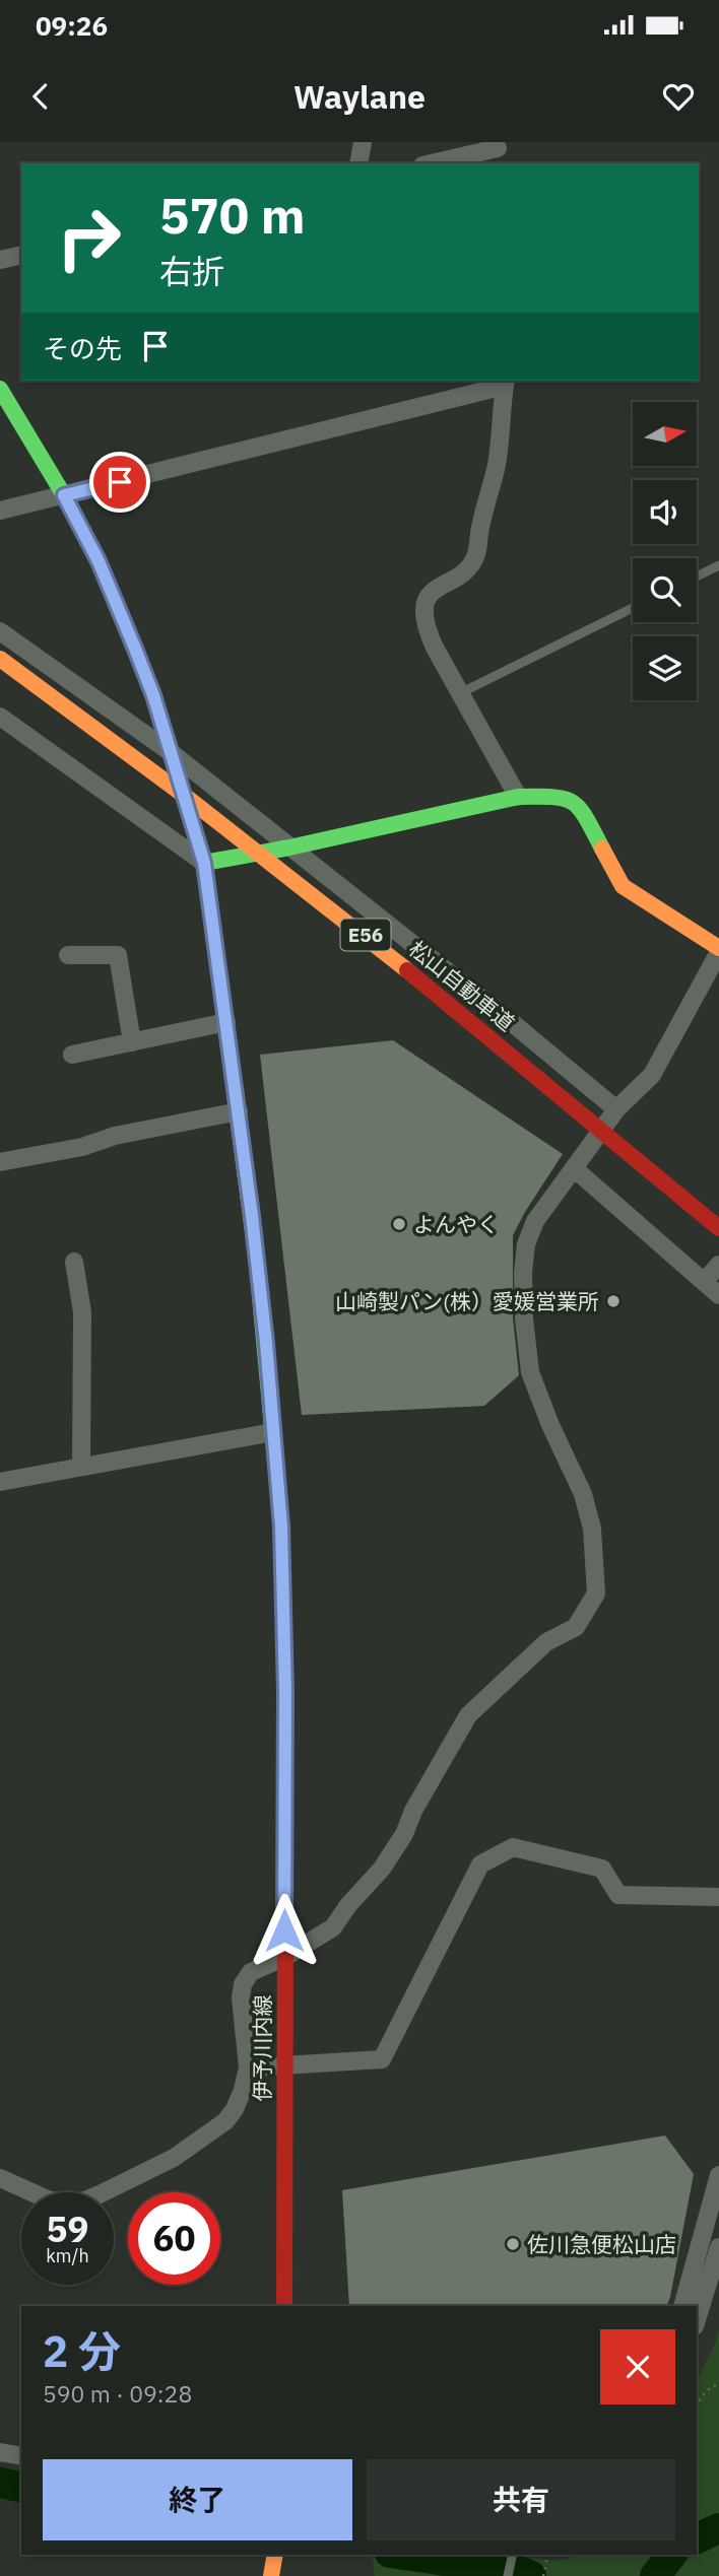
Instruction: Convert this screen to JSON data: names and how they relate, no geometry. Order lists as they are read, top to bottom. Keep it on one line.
{"streets":{"main road":["E56","松山自動車道","伊予川内線"]},"places":["よんやく","山崎製パン(株）愛媛営業所","佐川急便松山店"],"north":"right","page":{"status":"09:26","header":"Waylane","turn":["570 m","右折"],"then":"その先","speed":"59 km/h","limit":"60","heading":["2 分","590 m · 09:28"],"buttons":["終了","共有"]}}
